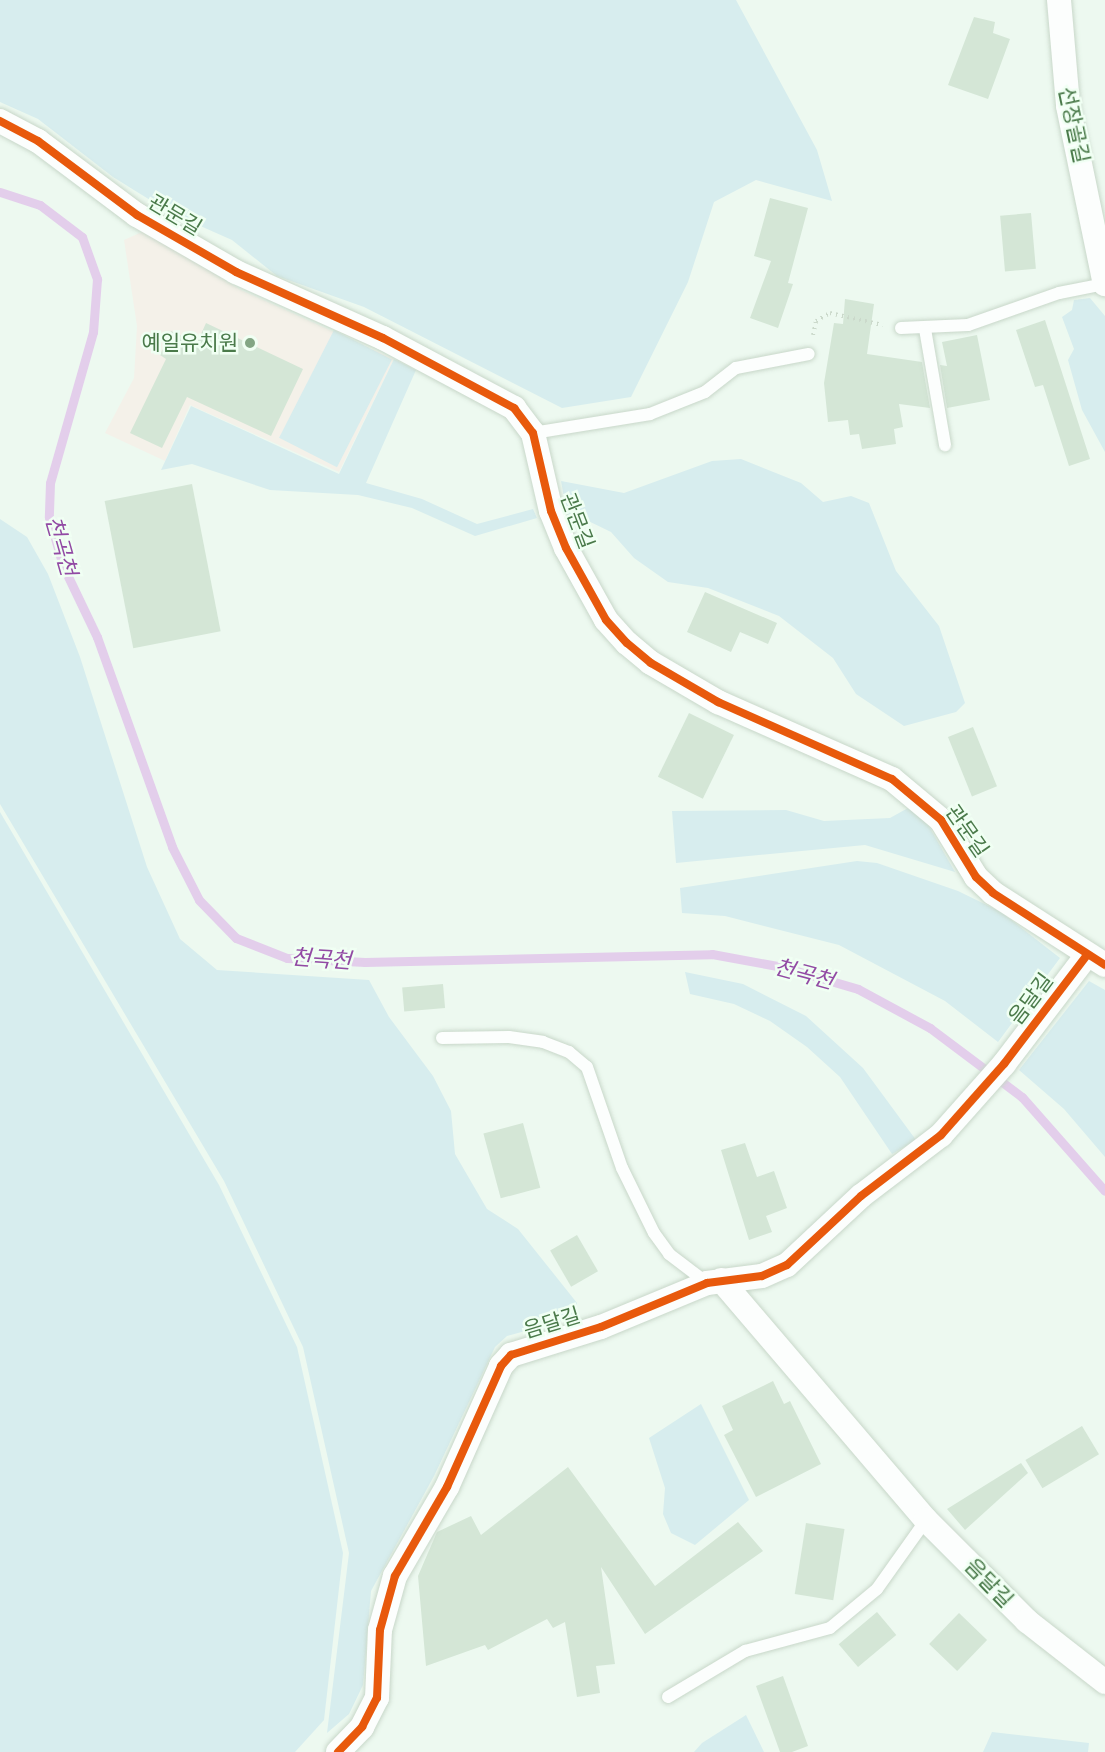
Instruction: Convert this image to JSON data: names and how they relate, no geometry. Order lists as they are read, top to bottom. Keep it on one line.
{"streets":{"street":["선장골길","관문길","음달길"]},"crossings":[["관문길","음달길"]],"water":["천곡천"],"places":["예일유치원"]}
